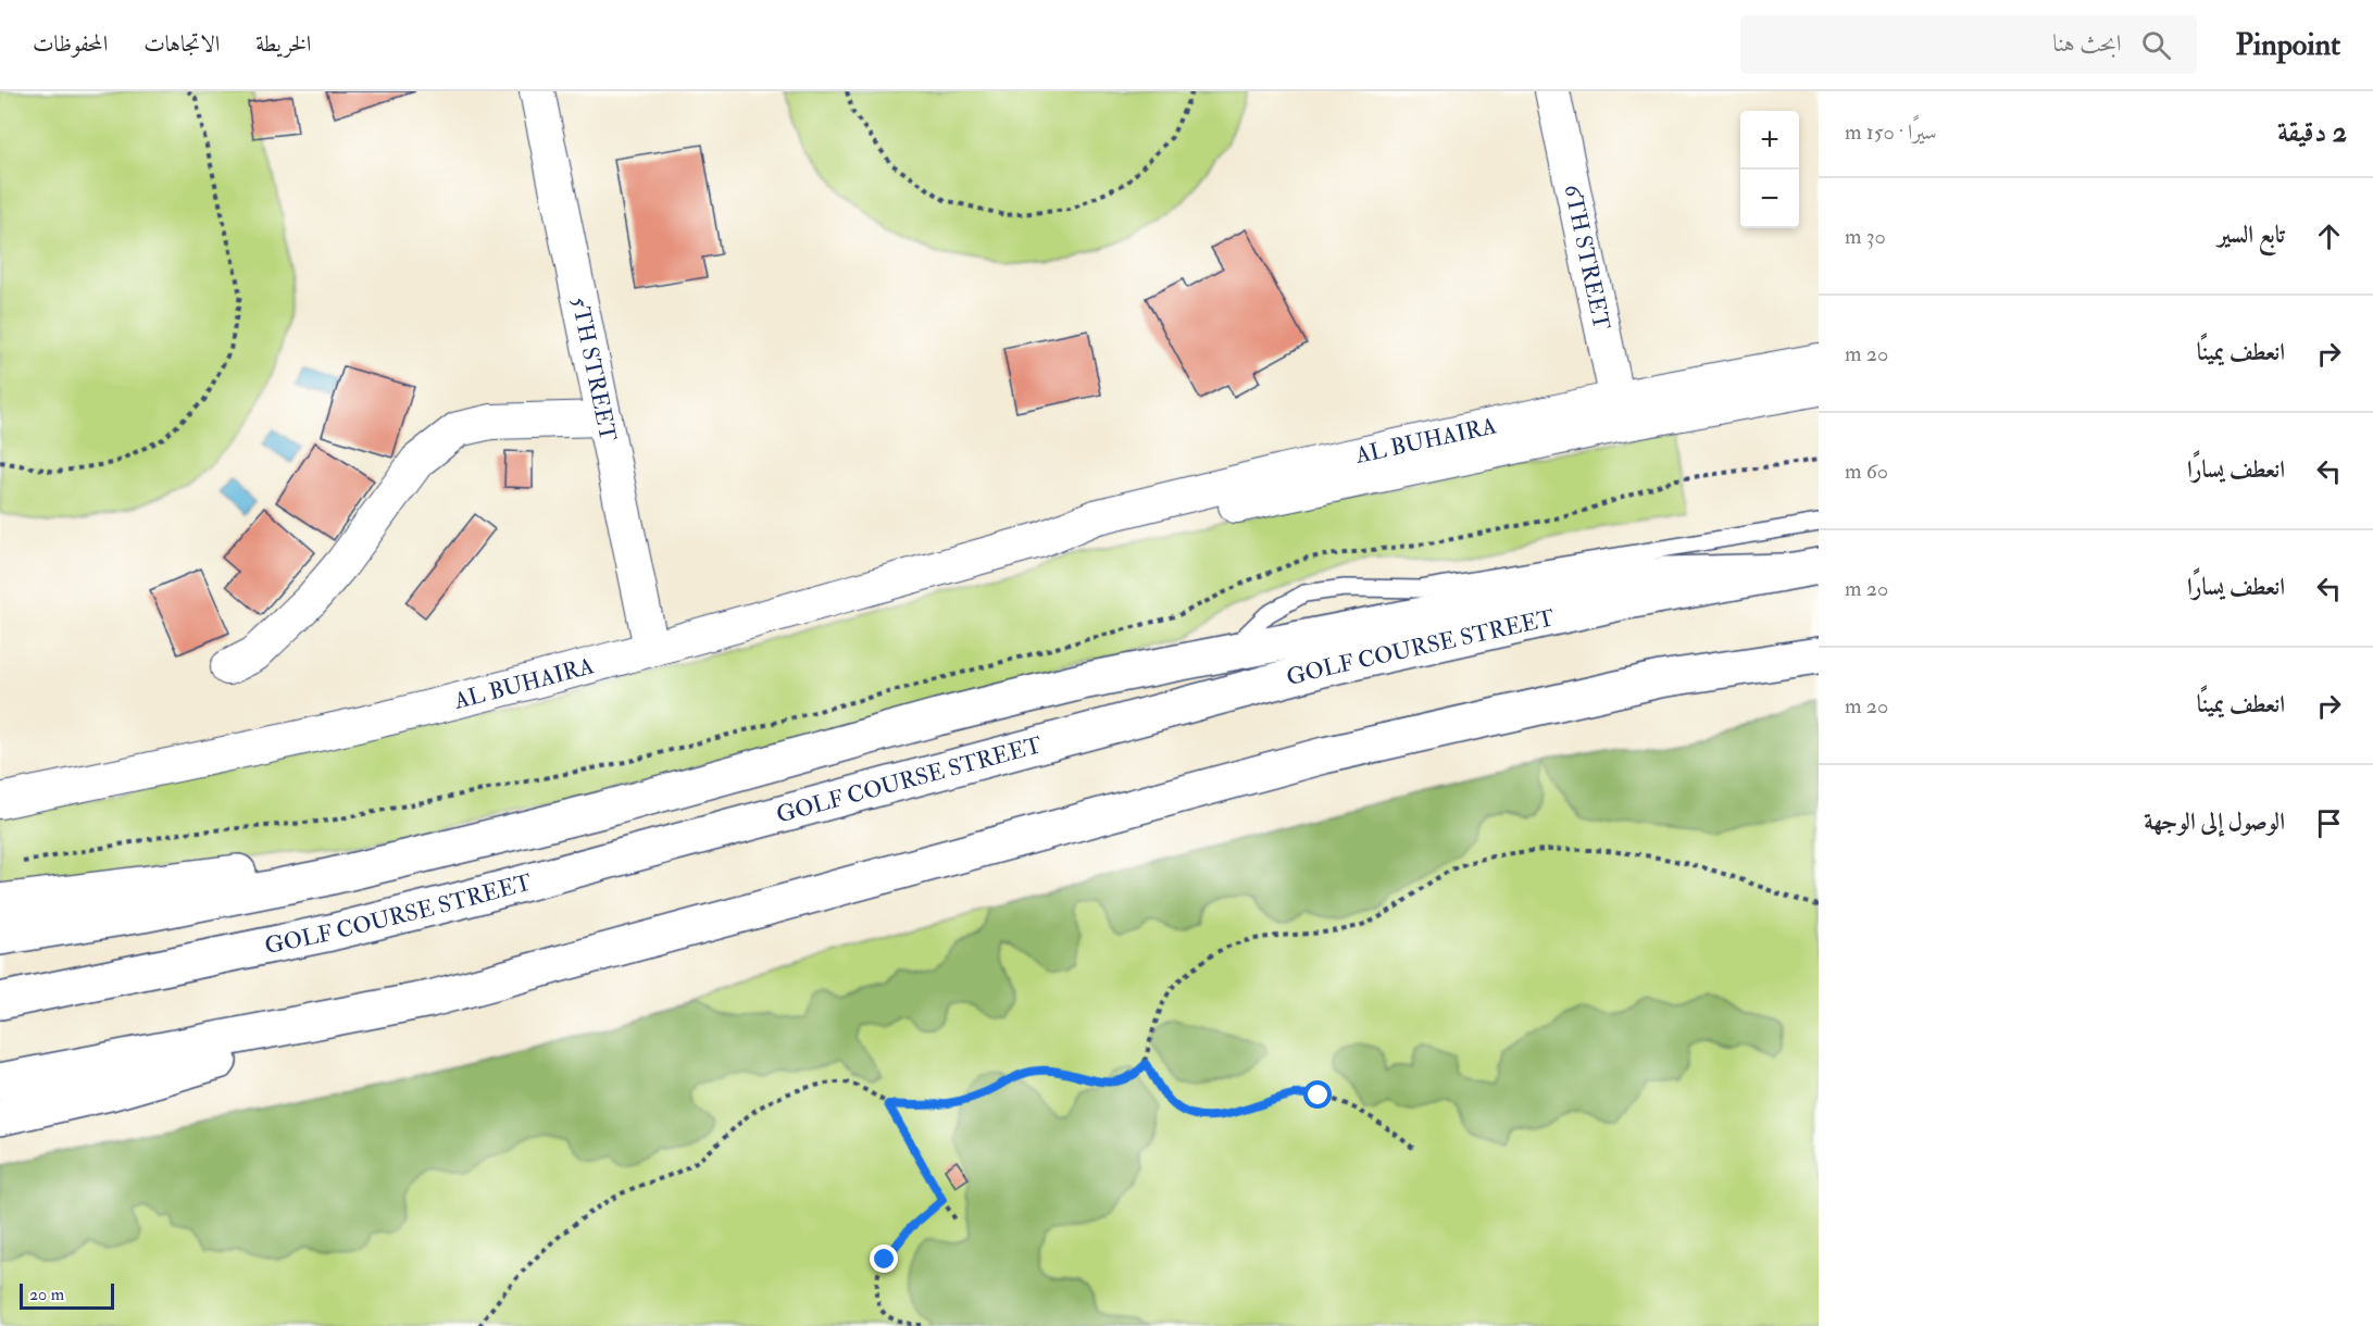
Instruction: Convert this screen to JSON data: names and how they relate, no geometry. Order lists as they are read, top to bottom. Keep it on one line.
{"streets":{"main road":["GOLF COURSE STREET"],"street":["6TH STREET","5TH STREET","AL BUHAIRA"]},"crossings":[["6TH STREET","AL BUHAIRA"],["5TH STREET","AL BUHAIRA"]],"scale_bar":"20 m","page":{"header":"Pinpoint","search":"ابحث هنا","nav":["الخريطة","الاتجاهات","المحفوظات"],"heading":["2 دقيقة","سيرًا · 150 m"],"map_buttons":["+","−"],"list":[["تابع السير","30 m"],["انعطف يمينًا","20 m"],["انعطف يسارًا","60 m"],["انعطف يسارًا","20 m"],["انعطف يمينًا","20 m"],"الوصول إلى الوجهة"],"scale":"20 m"}}
